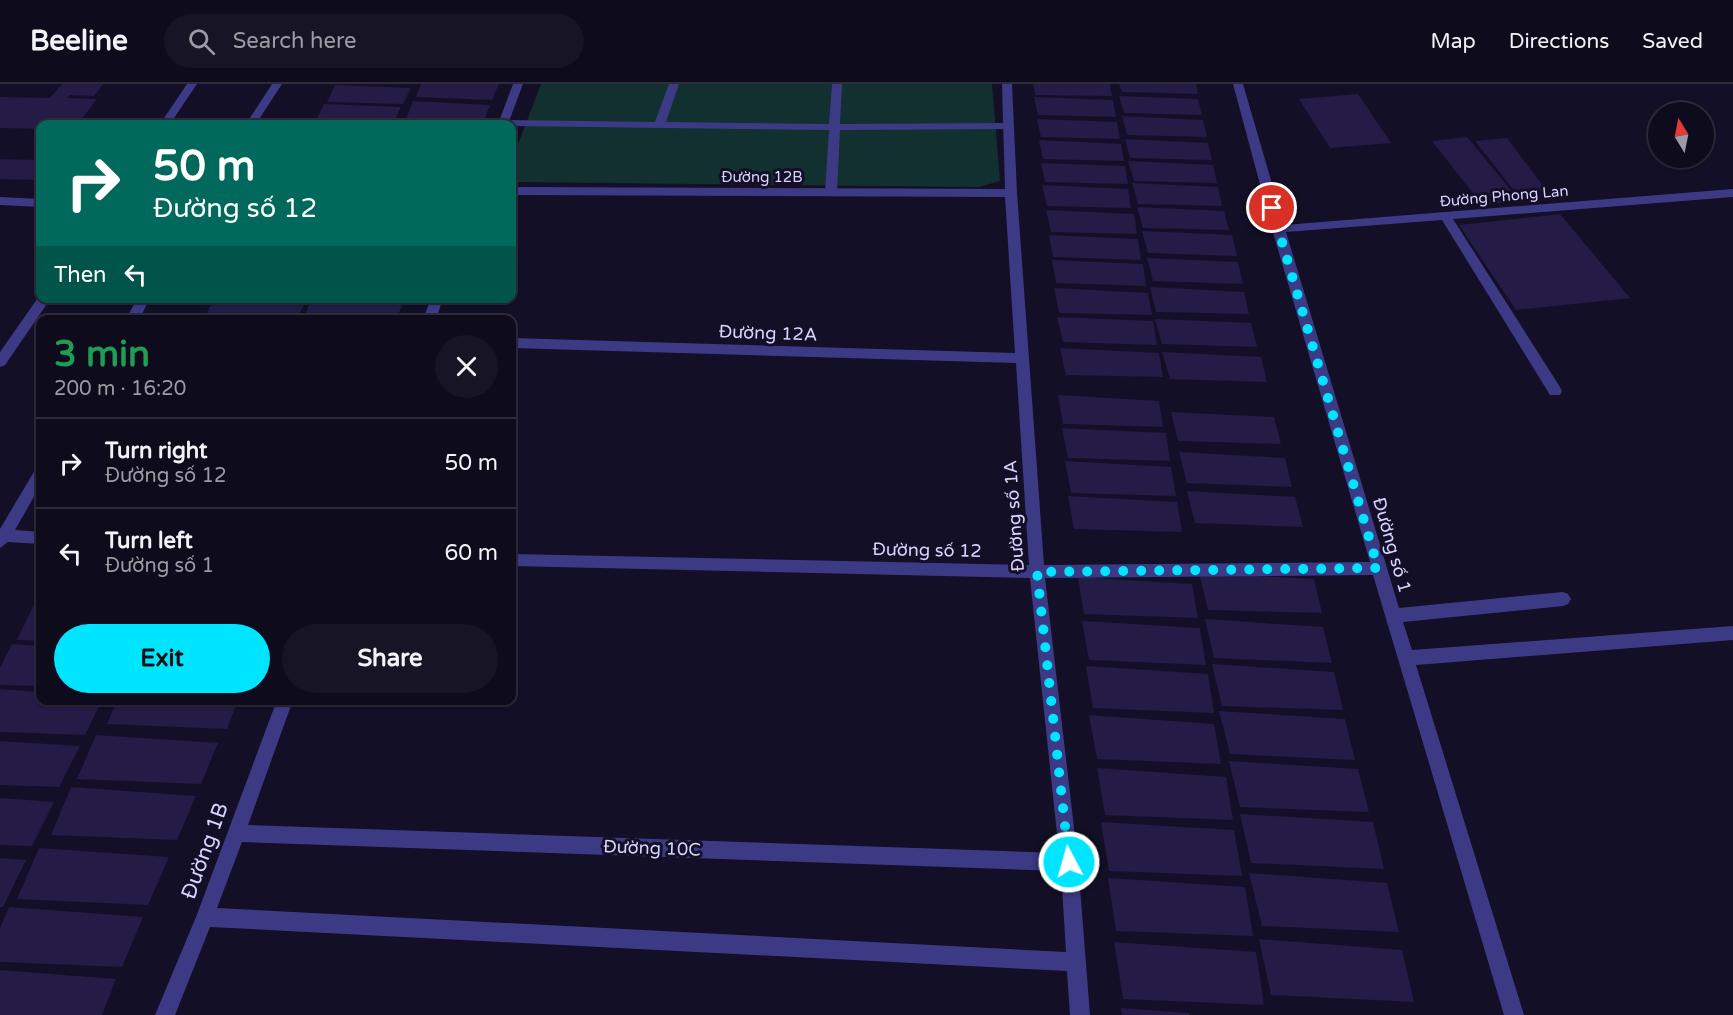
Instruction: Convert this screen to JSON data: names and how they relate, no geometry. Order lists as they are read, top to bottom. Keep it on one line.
{"streets":{"street":["Đường 12B","Đường Phong Lan","Đường 12A","Đường số 1A","Đường số 1","Đường số 12","Đường 10C","Đường 1B"]},"crossings":[["Đường 12B","Đường số 1A"],["Đường Phong Lan","Đường số 1"],["Đường 12A","Đường số 1A"],["Đường số 1A","Đường số 12"],["Đường số 1A","Đường 10C"],["Đường số 1","Đường số 12"],["Đường 10C","Đường 1B"]],"north":"top","page":{"header":"Beeline","search":"Search here","nav":["Map","Directions","Saved"],"turn":["50 m","Đường số 12"],"then":"Then","heading":["3 min","200 m · 16:20"],"list":[{"name":"Turn right","note":"Đường số 12","value":"50 m"},{"name":"Turn left","note":"Đường số 1","value":"60 m"}],"buttons":["Exit","Share"]}}
